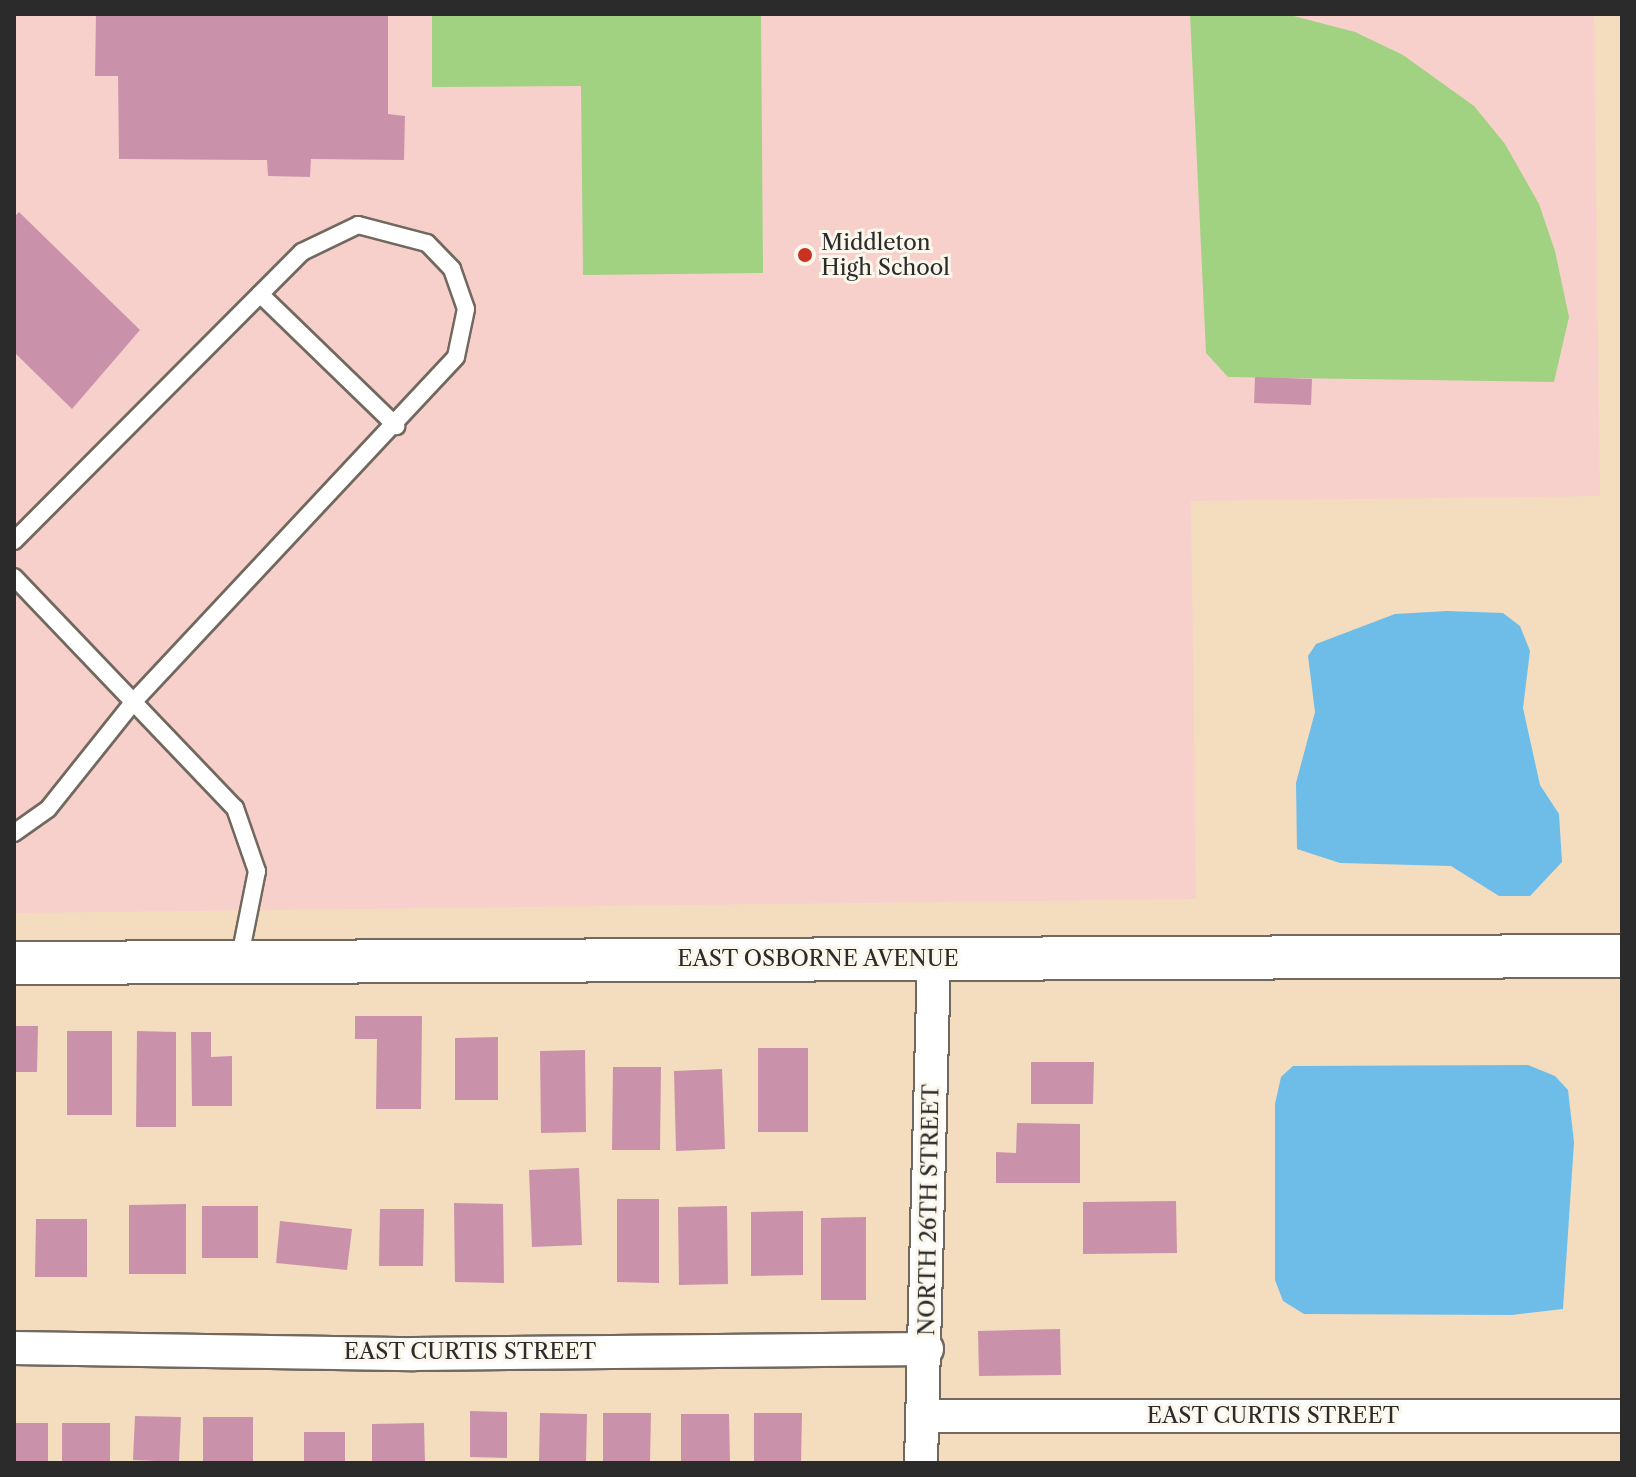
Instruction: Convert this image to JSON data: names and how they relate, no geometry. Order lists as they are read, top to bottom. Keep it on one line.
{"streets":{"street":["EAST OSBORNE AVENUE","NORTH 26TH STREET","EAST CURTIS STREET"]},"crossings":[["EAST OSBORNE AVENUE","NORTH 26TH STREET"],["NORTH 26TH STREET","EAST CURTIS STREET"]],"places":["Middleton High School"]}
